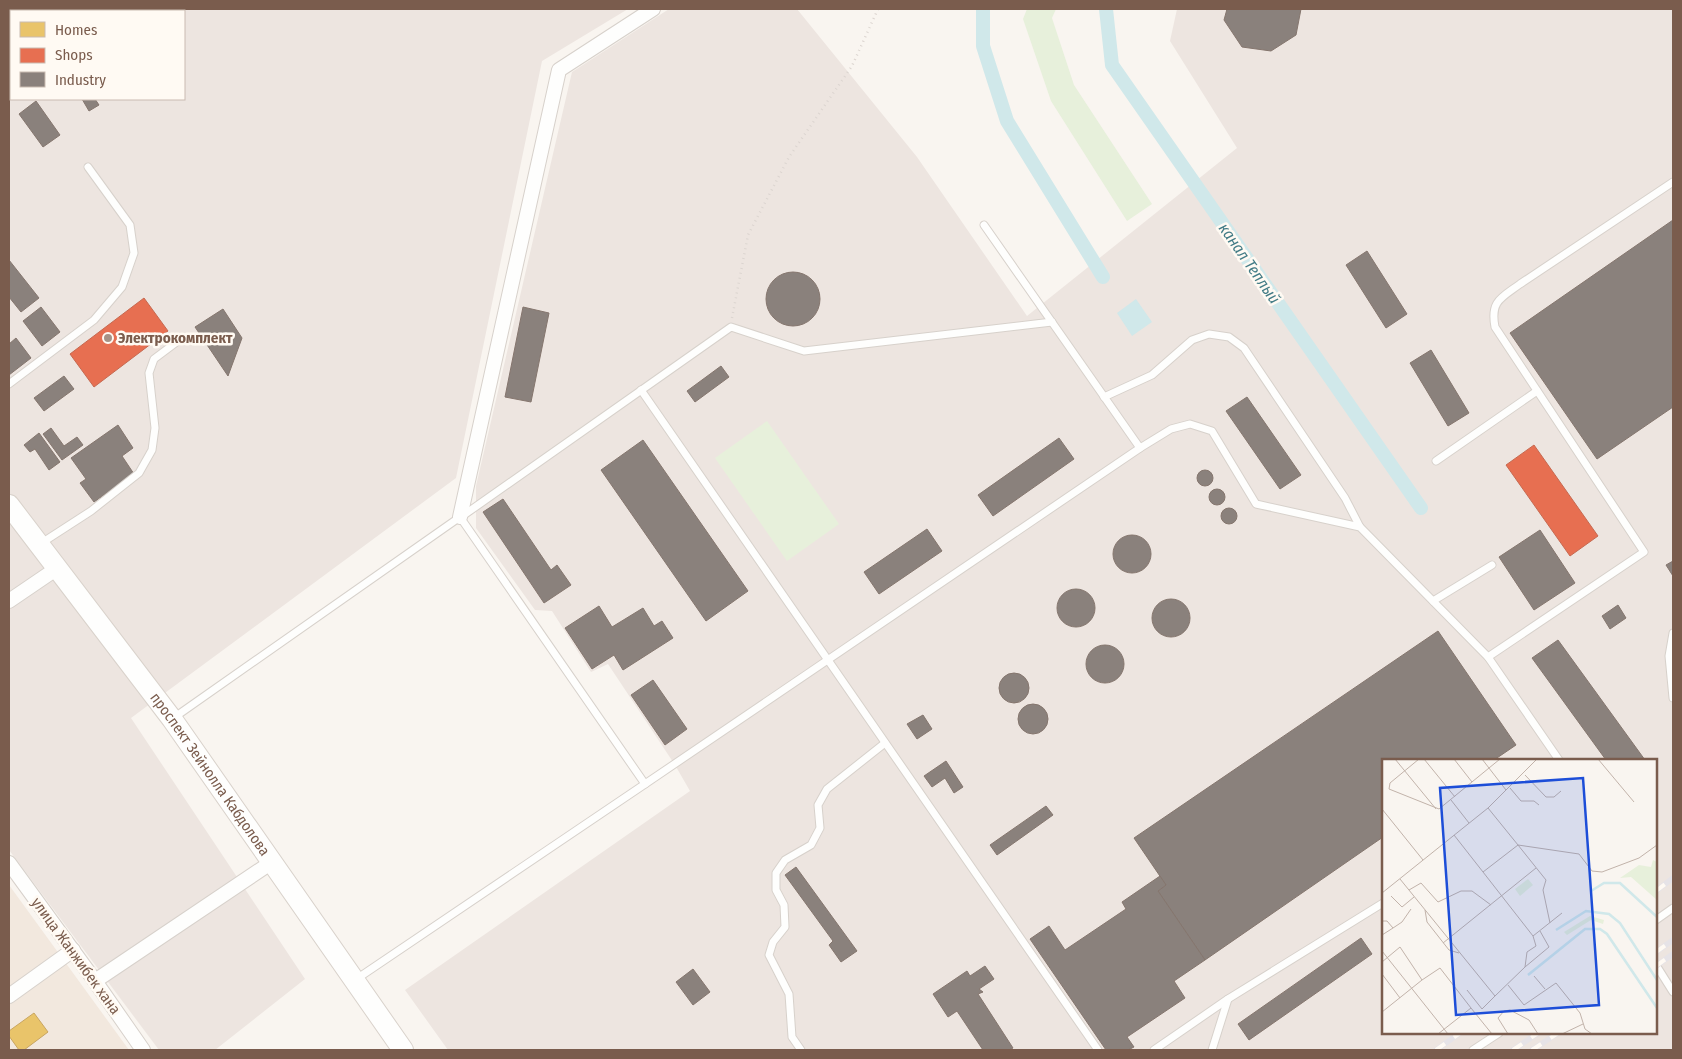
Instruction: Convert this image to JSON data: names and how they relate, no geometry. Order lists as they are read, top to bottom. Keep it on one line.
{"streets":{"main road":["проспект Зейнолла Кабдолова"],"street":["улица Жанжибек хана"]},"water":["канал Теплый"],"places":["Электрокомплект"],"legend":["Homes","Shops","Industry"]}
